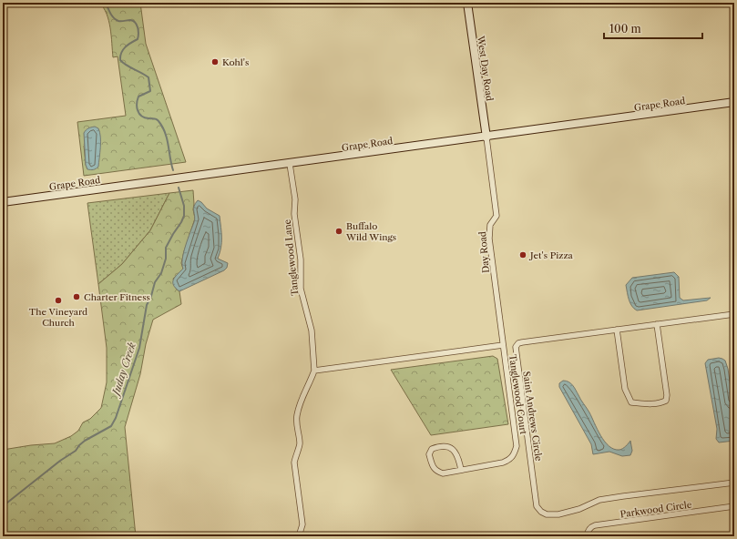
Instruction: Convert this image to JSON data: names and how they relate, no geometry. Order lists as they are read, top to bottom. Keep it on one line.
{"streets":{"main road":["West Day Road","Grape Road"],"street":["Day Road","Tanglewood Lane","Tanglewood Court","Saint Andrews Circle","Parkwood Circle"]},"crossings":[["West Day Road","Grape Road"],["West Day Road","Day Road"],["Grape Road","Day Road"],["Grape Road","Tanglewood Lane"],["Day Road","Tanglewood Court"]],"water":["Juday Creek"],"places":["Kohl's","Buffalo Wild Wings","Jet's Pizza","Charter Fitness","The Vineyard Church"],"scale_bar":"100 m"}
